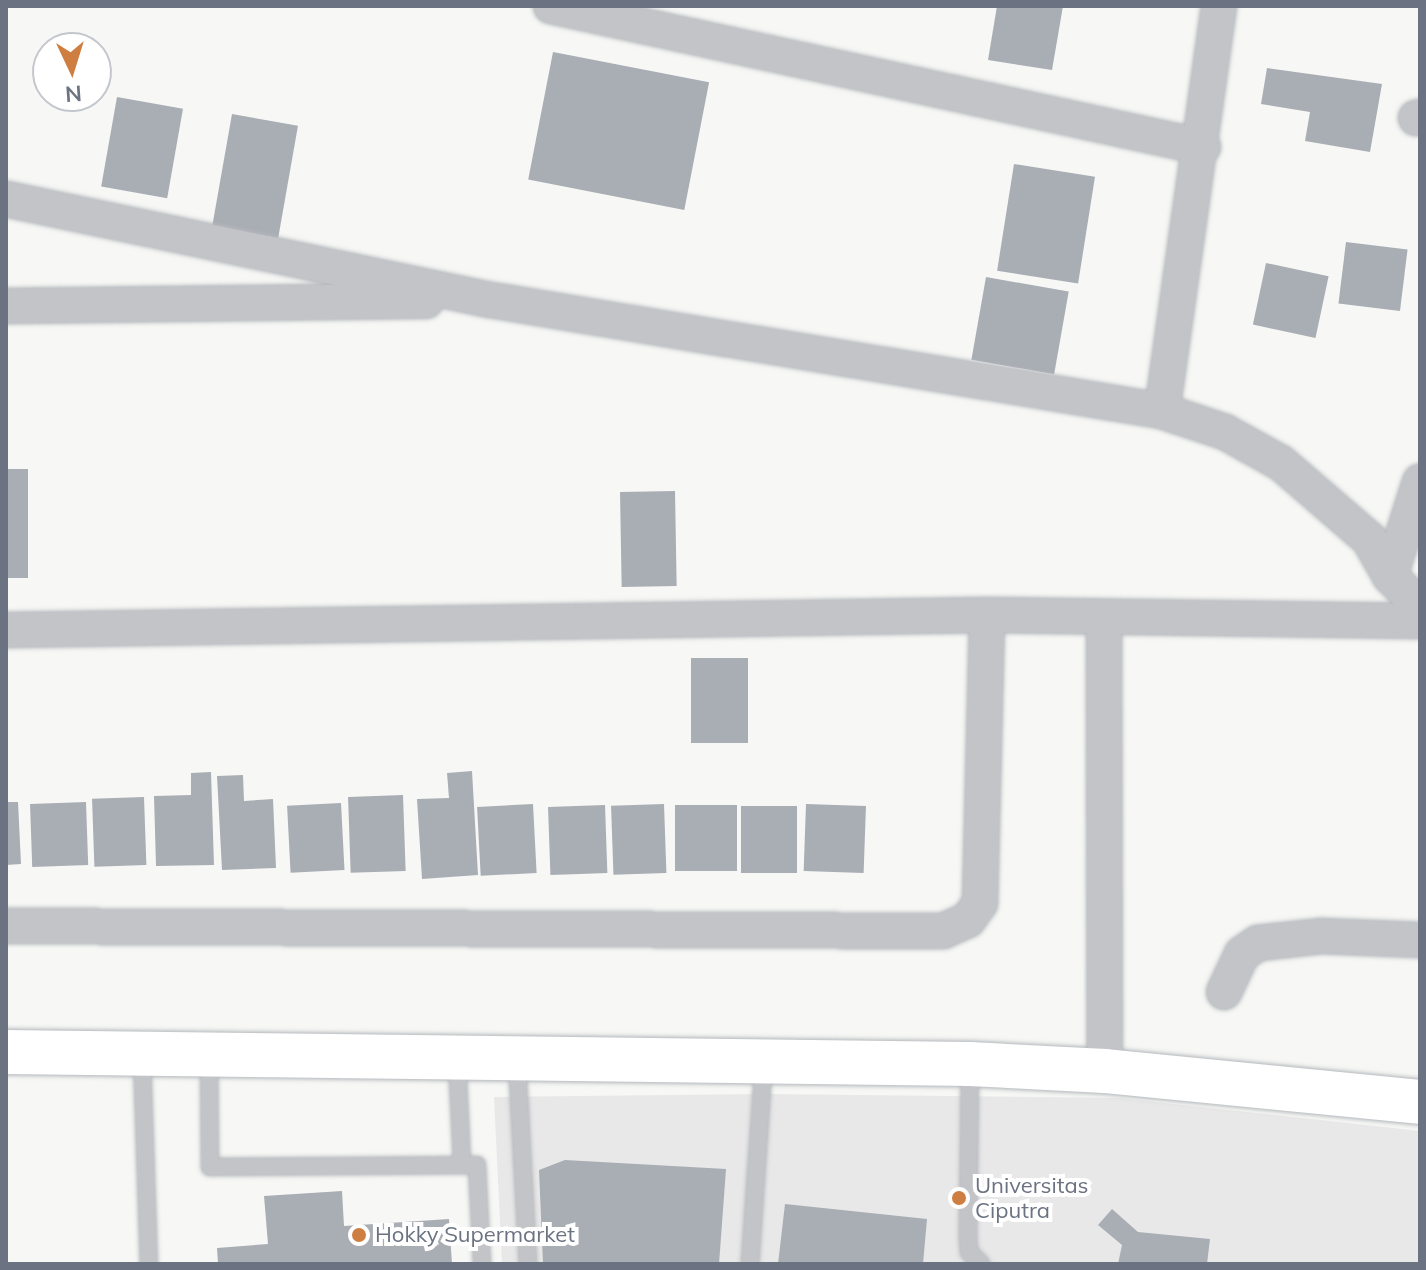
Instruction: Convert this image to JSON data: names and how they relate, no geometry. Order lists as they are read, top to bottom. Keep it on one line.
{"places":["Universitas Ciputra","Hokky Supermarket"],"north":"bottom"}
